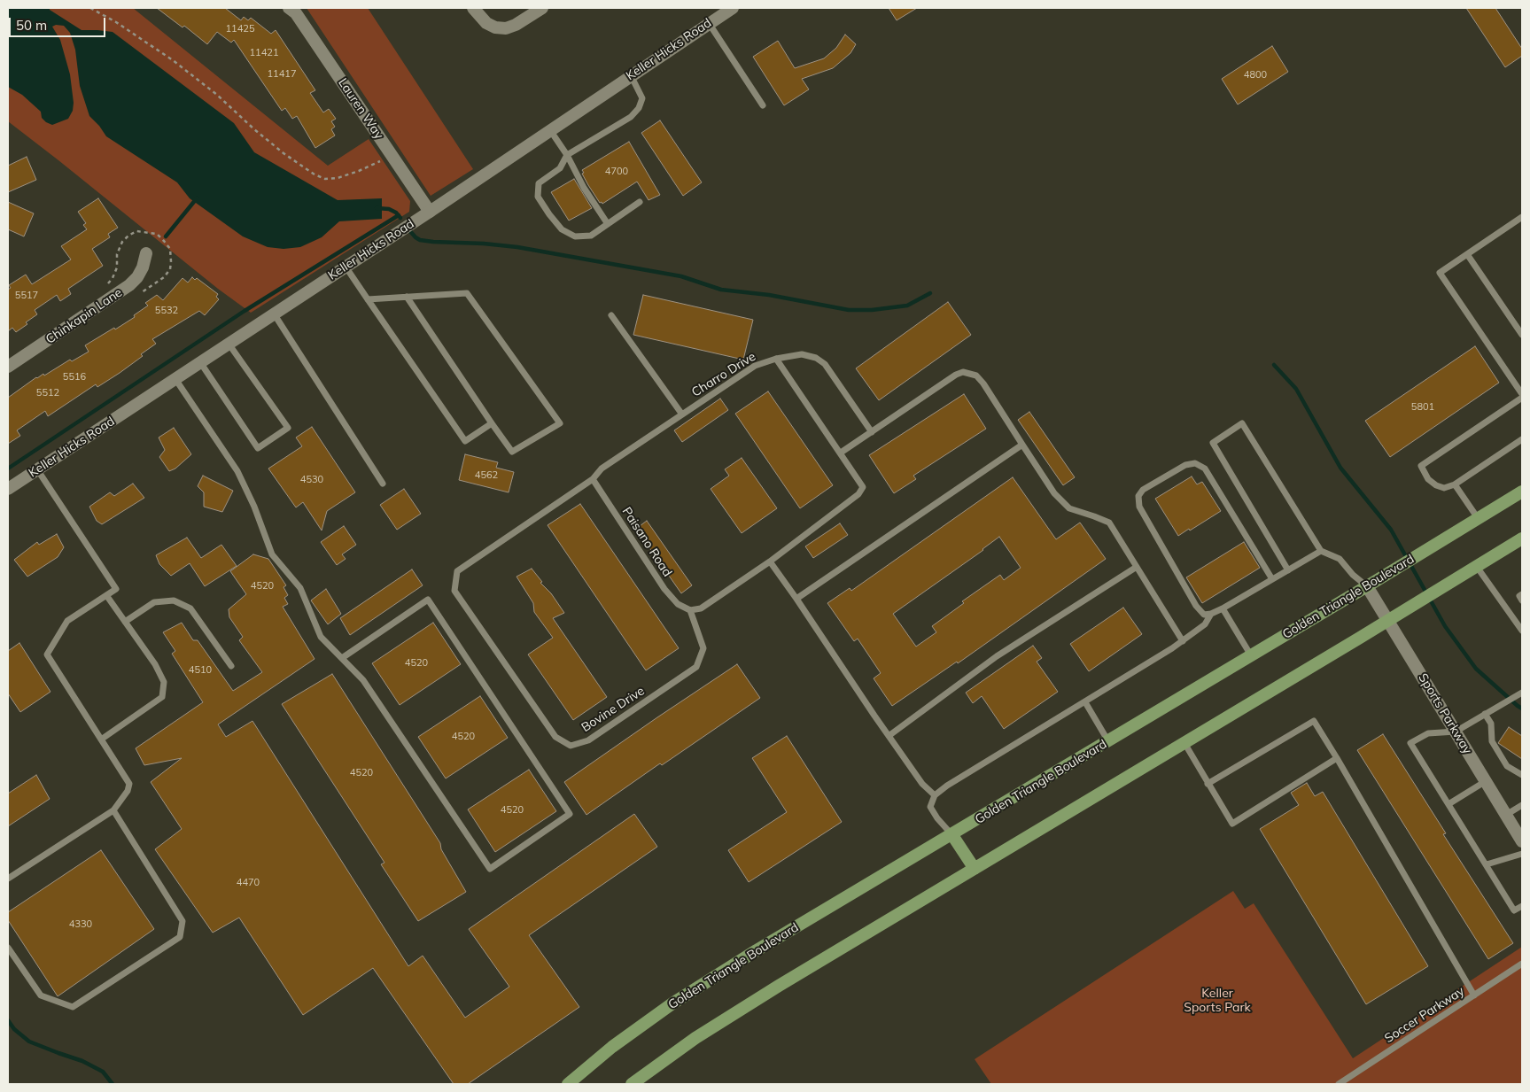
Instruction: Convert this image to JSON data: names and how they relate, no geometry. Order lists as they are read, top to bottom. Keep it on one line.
{"streets":{"main road":["Golden Triangle Boulevard"],"street":["Keller Hicks Road","Lauren Way","Chinkapin Lane","Sports Parkway"],"lane":["Charro Drive","Paisano Road","Bovine Drive","Soccer Parkway"]},"crossings":[["Keller Hicks Road","Lauren Way"],["Charro Drive","Paisano Road"],["Charro Drive","Bovine Drive"],["Paisano Road","Bovine Drive"],["Golden Triangle Boulevard","Sports Parkway"]],"parks":["Keller Sports Park"],"house_numbers":["11425","11421","11417","4800","4700","5517","5532","5516","5512","5801","4562","4530","4520","4520","4510","4520","4520","4520","4470","4330"],"scale_bar":"50 m"}
